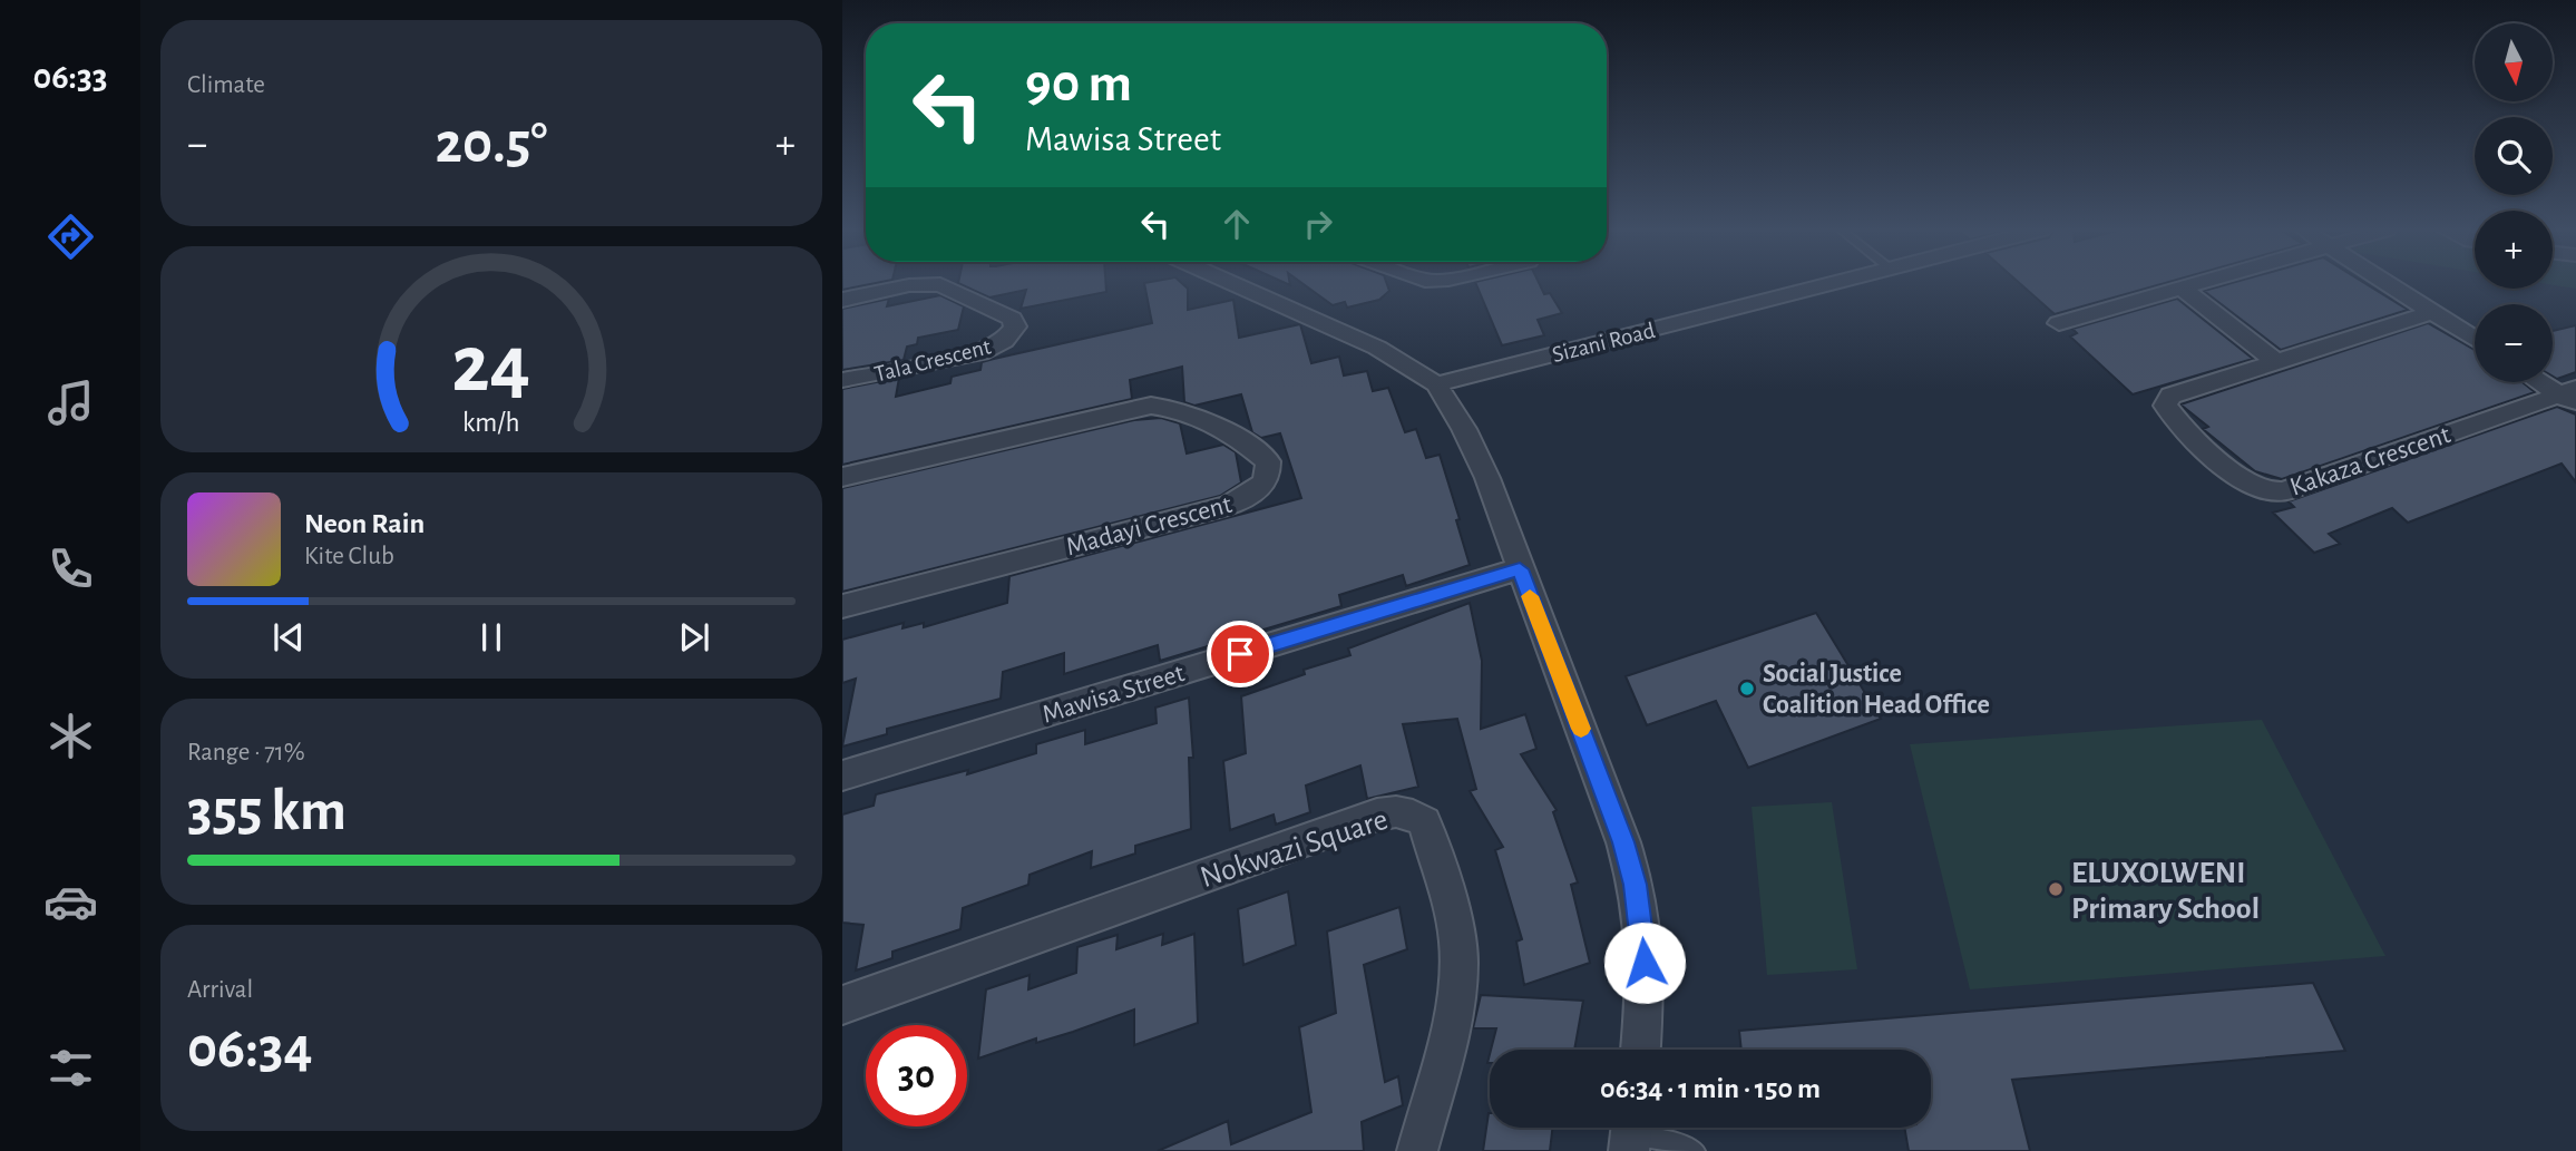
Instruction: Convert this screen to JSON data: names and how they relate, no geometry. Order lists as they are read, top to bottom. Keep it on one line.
{"streets":{"street":["Sizani Road","Tala Crescent","Kakaza Crescent","Madayi Crescent","Mawisa Street","Nokwazi Square"]},"places":["Social Justice Coalition Head Office","ELUXOLWENI Primary School"],"north":"bottom","page":{"tabs":"06:33","tile":["Climate",["Range · 71%","355 km"],["Arrival","06:34"]],"map_buttons":["+","−"],"turn":["90 m","Mawisa Street"],"heat":["−","20.5°","+"],"song":["Neon Rain","Kite Club"],"limit":"30","trip":"06:34 · 1 min · 150 m","gauge":["24","km/h"]}}
